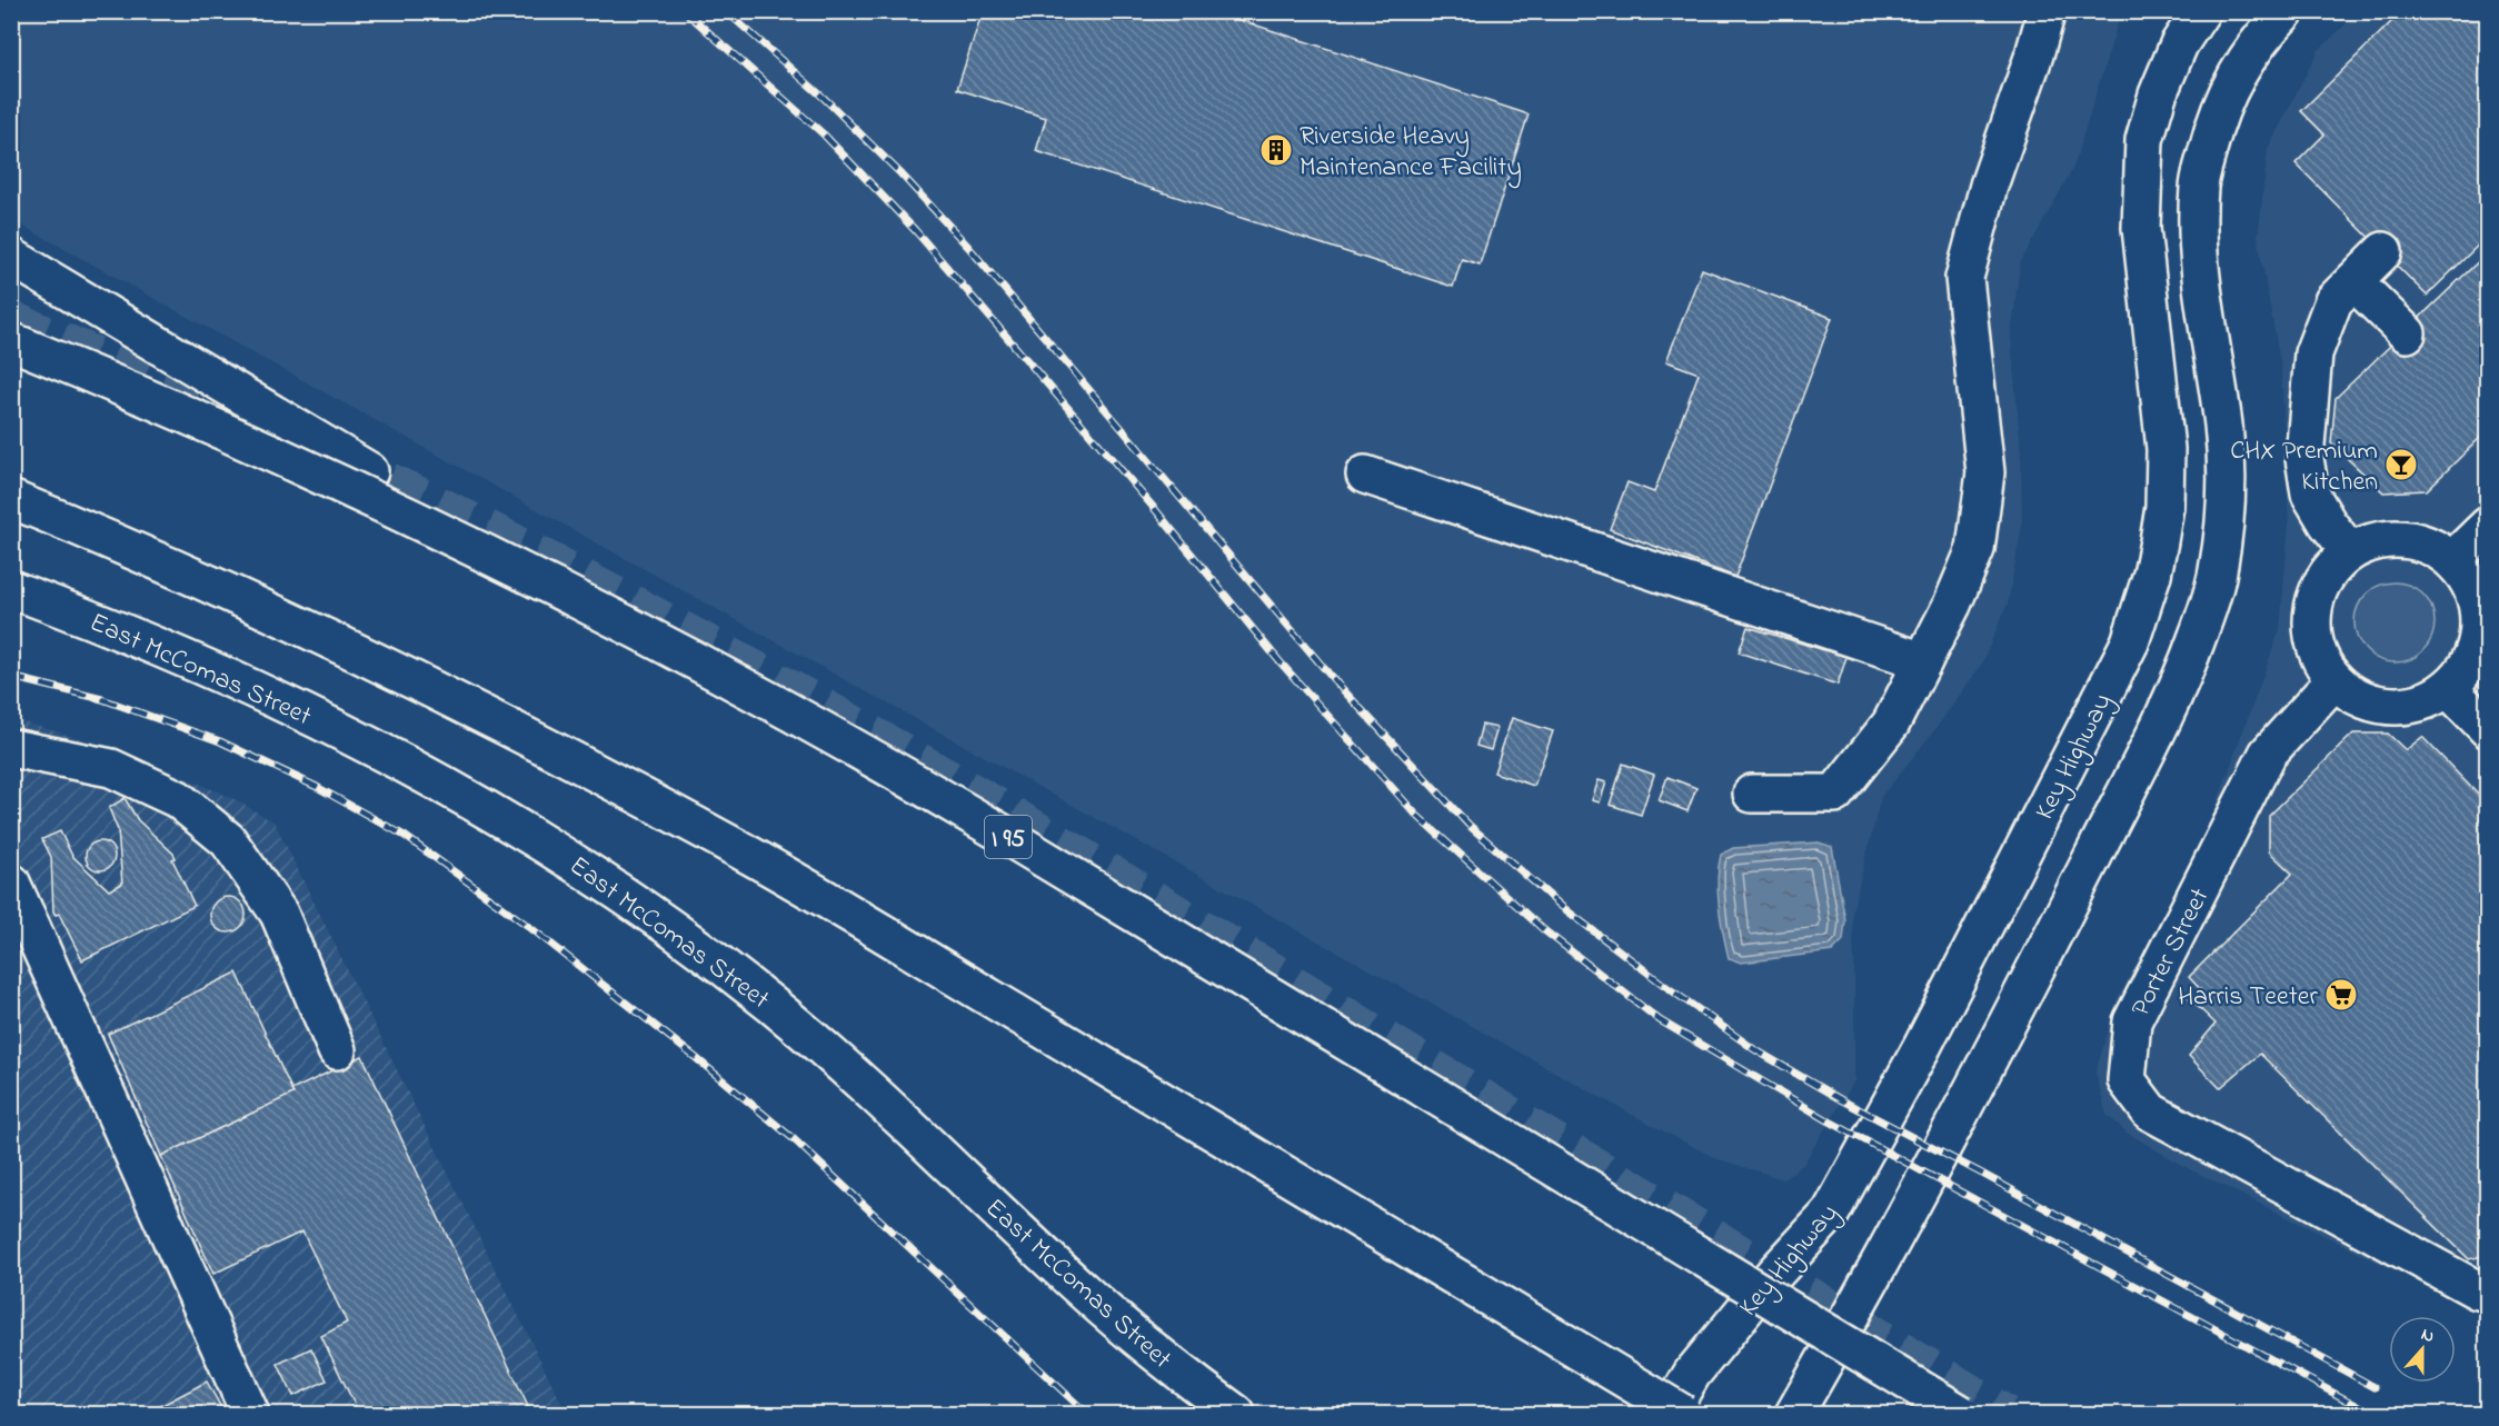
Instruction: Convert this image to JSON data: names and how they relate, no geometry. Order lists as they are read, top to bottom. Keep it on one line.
{"streets":{"main road":["East McComas Street","Key Highway","I 95","Porter Street"]},"places":{"building":["Riverside Heavy Maintenance Facility"],"bar":["CHX Premium Kitchen"],"supermarket":["Harris Teeter"]},"north":"top"}
